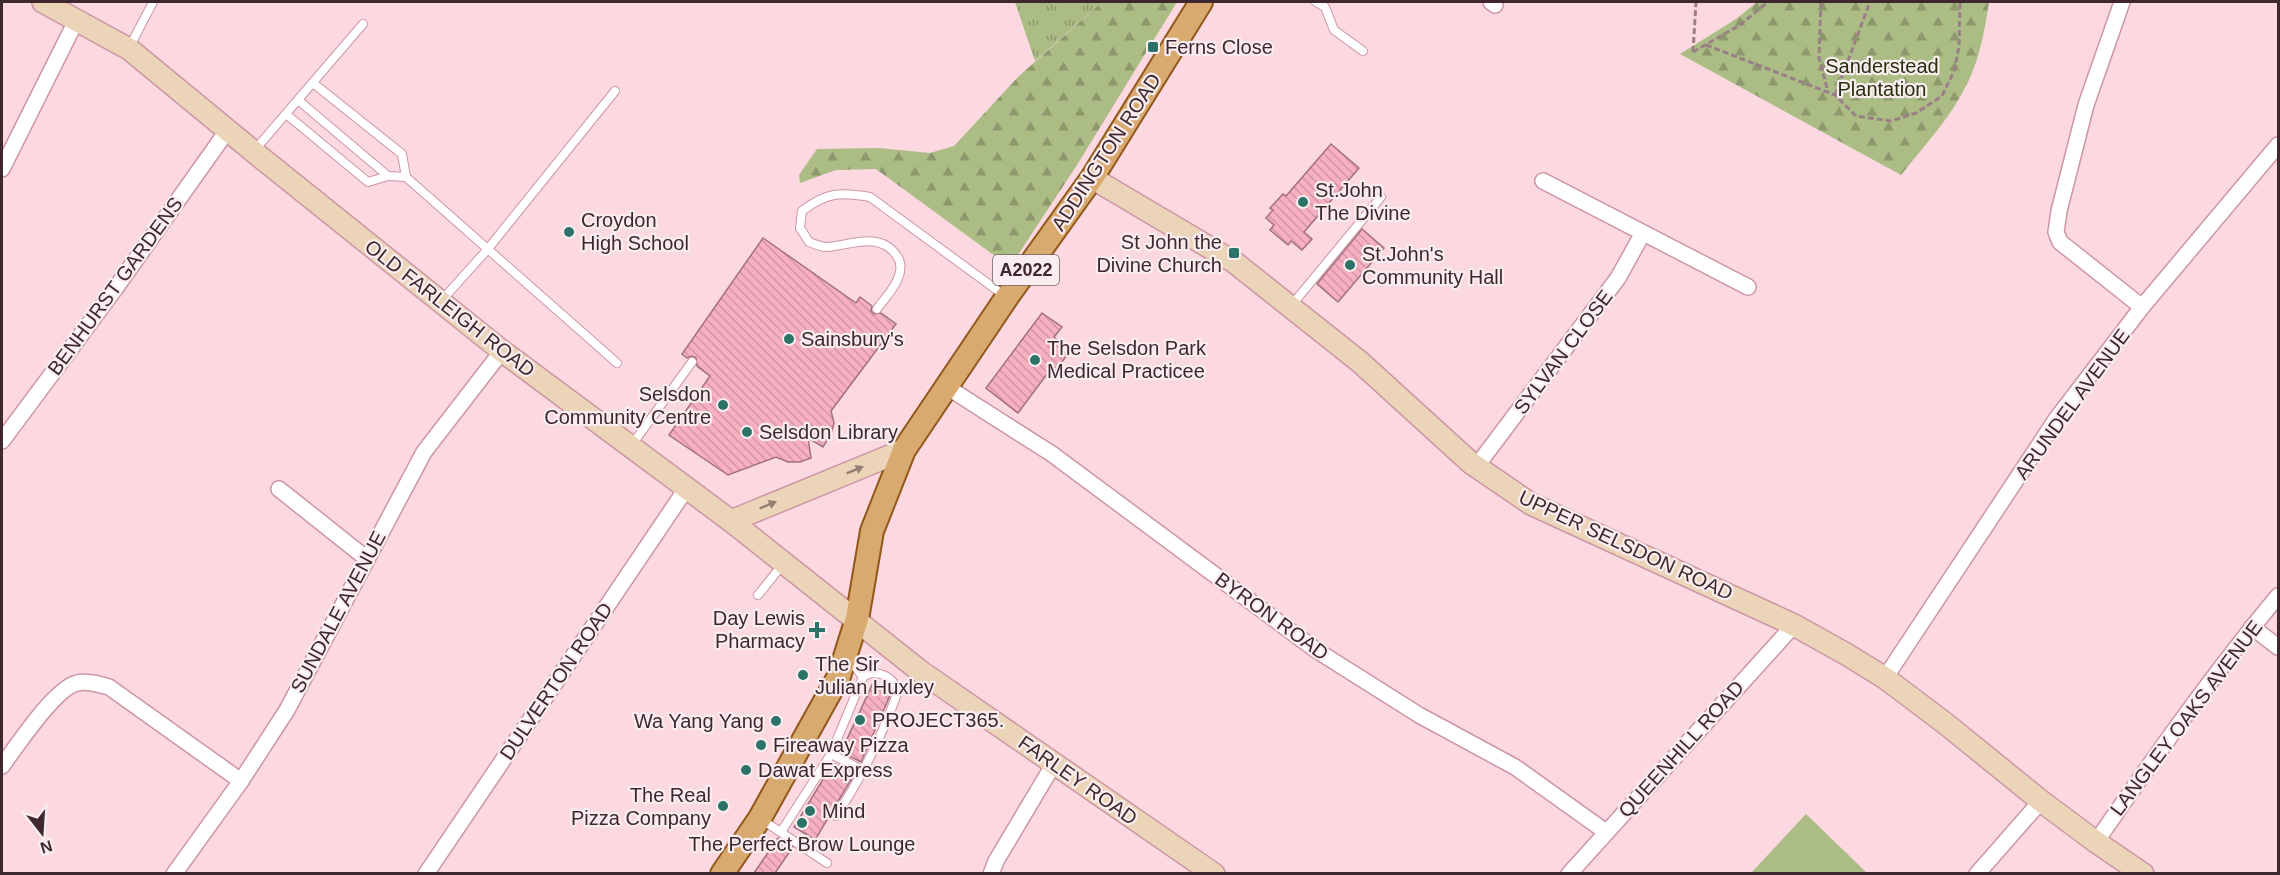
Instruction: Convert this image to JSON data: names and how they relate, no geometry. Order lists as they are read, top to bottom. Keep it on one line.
{"streets":{"main road":["ADDINGTON ROAD","A2022"],"street":["BENHURST GARDENS","OLD FARLEIGH ROAD","SYLVAN CLOSE","ARUNDEL AVENUE","UPPER SELSDON ROAD","SUNDALE AVENUE","BYRON ROAD","DULVERTON ROAD","LANGLEY OAKS AVENUE","QUEENHILL ROAD","FARLEY ROAD"]},"crossings":[["ADDINGTON ROAD","OLD FARLEIGH ROAD"],["ADDINGTON ROAD","UPPER SELSDON ROAD"],["ADDINGTON ROAD","BYRON ROAD"],["ADDINGTON ROAD","FARLEY ROAD"],["BENHURST GARDENS","OLD FARLEIGH ROAD"],["OLD FARLEIGH ROAD","SUNDALE AVENUE"],["OLD FARLEIGH ROAD","DULVERTON ROAD"],["OLD FARLEIGH ROAD","FARLEY ROAD"],["SYLVAN CLOSE","UPPER SELSDON ROAD"],["ARUNDEL AVENUE","UPPER SELSDON ROAD"],["UPPER SELSDON ROAD","LANGLEY OAKS AVENUE"],["UPPER SELSDON ROAD","QUEENHILL ROAD"],["BYRON ROAD","QUEENHILL ROAD"]],"parks":["Sanderstead Plantation"],"places":{"transit":["Ferns Close","St John the Divine Church"],"other":["St.John The Divine","Croydon High School","St.John's Community Hall","Sainsbury's","The Selsdon Park Medical Practicee","Selsdon Community Centre","Selsdon Library","The Sir Julian Huxley","PROJECT365.","Wa Yang Yang","Fireaway Pizza","Dawat Express","The Real Pizza Company","Mind","The Perfect Brow Lounge"],"health":["Day Lewis Pharmacy"]},"north":"bottom"}
